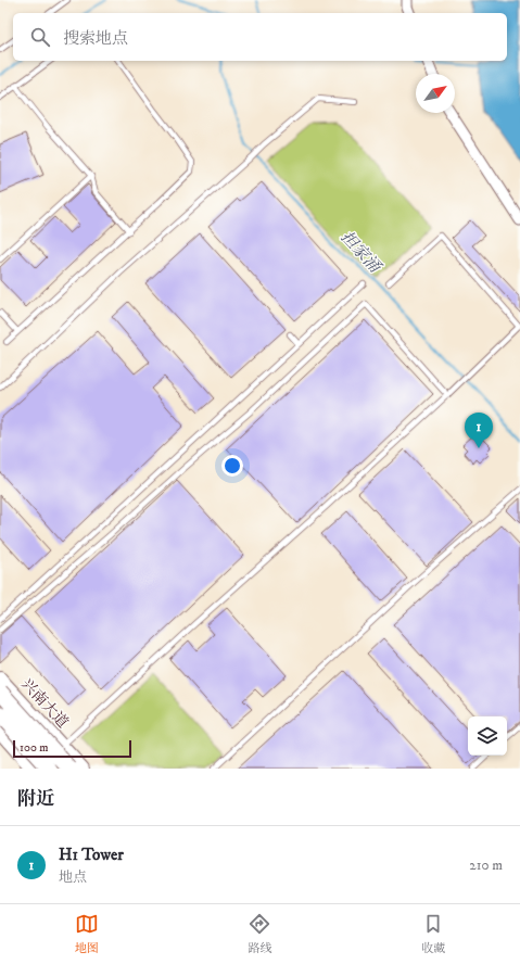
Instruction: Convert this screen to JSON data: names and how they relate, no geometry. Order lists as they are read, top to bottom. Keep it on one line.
{"streets":{"main road":["兴南大道"]},"water":["担家涌"],"scale_bar":"100 m","north":"top right","page":{"search":"搜索地点","pins":"1","scale":"100 m","heading":"附近","list":[{"mark":"1","name":"H1 Tower","note":"地点","value":"210 m"}],"nav":["地图","路线","收藏"]}}
